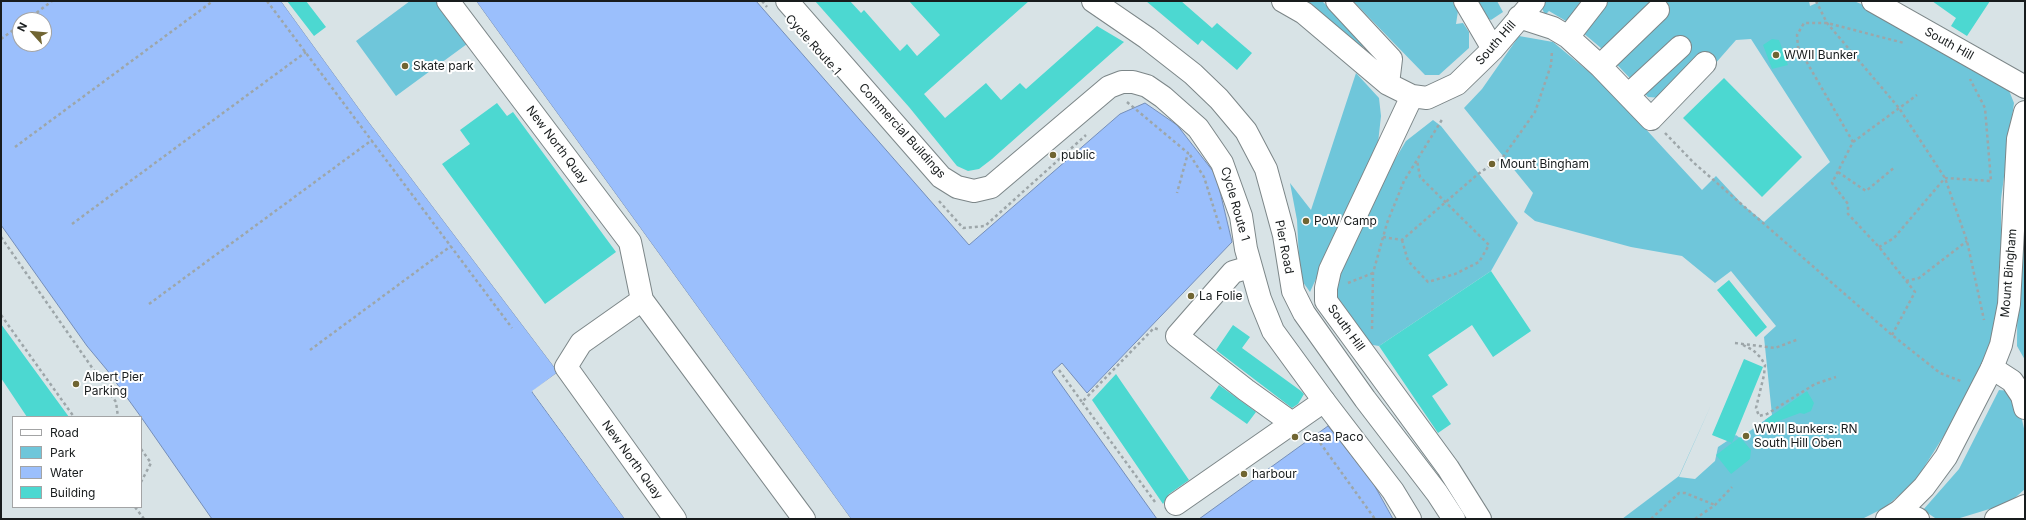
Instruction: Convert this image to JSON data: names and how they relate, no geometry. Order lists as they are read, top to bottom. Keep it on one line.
{"streets":{"main road":["South Hill","Commercial Buildings","New North Quay","Pier Road","Mount Bingham"],"path":["Cycle Route 1"]},"crossings":[["Cycle Route 1","Commercial Buildings"]],"places":["WWII Bunker","Skate park","public","Mount Bingham","PoW Camp","La Folie","Albert Pier Parking","WWII Bunkers: RN South Hill Oben","Casa Paco","harbour"],"legend":["Road","Park","Water","Building"],"north":"top left"}
